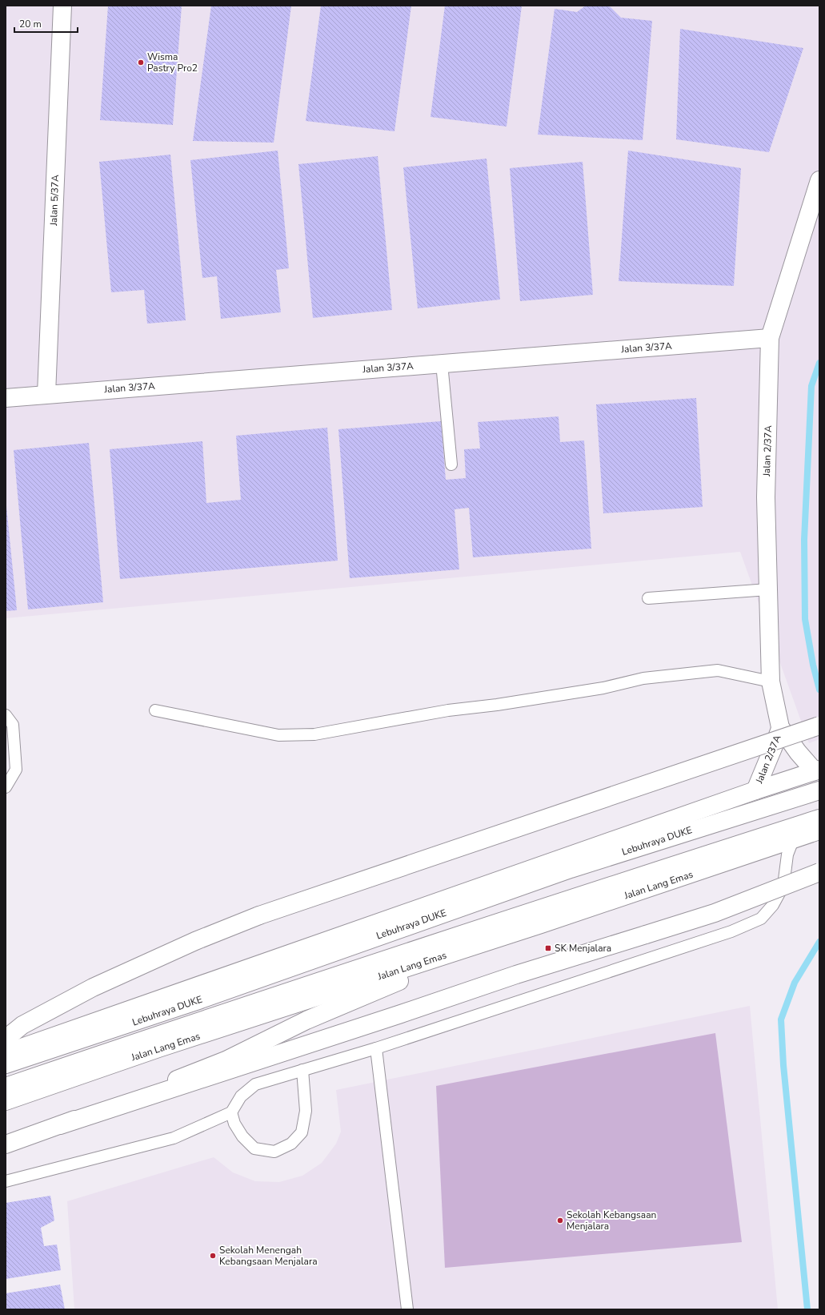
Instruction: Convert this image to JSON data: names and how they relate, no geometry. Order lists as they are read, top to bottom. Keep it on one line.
{"streets":{"main road":["Jalan 5/37A","Jalan 3/37A","Jalan 2/37A","Lebuhraya DUKE","Jalan Lang Emas"]},"crossings":[["Jalan 5/37A","Jalan 3/37A"],["Jalan 3/37A","Jalan 2/37A"]],"places":{"other":["Wisma Pastry Pro2","Sekolah Kebangsaan Menjalara","Sekolah Menengah Kebangsaan Menjalara"],"transit":["SK Menjalara"]},"scale_bar":"20 m"}
